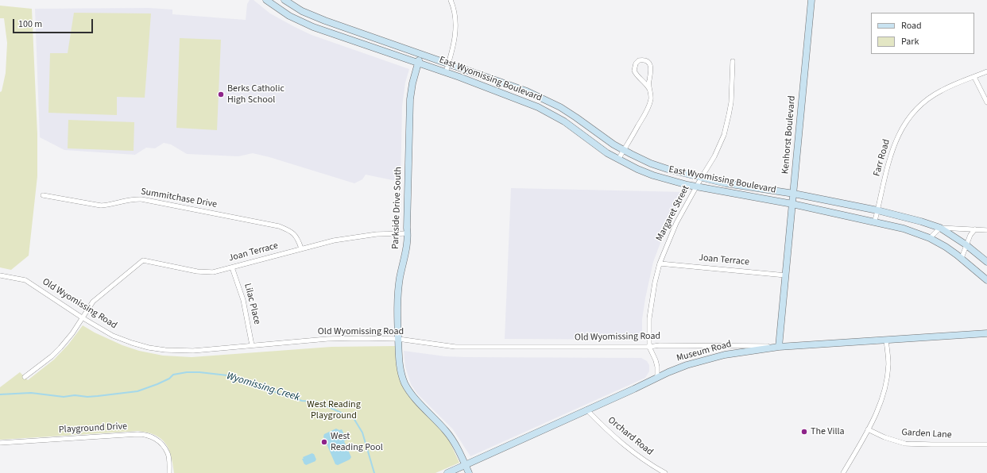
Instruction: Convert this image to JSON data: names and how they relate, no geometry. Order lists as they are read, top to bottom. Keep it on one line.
{"streets":{"street":["East Wyomissing Boulevard","Kenhorst Boulevard","Farr Road","Summitchase Drive","Parkside Drive South","Margaret Street","Joan Terrace","Old Wyomissing Road","Lilac Place","Museum Road","Playground Drive","Garden Lane","Orchard Road"]},"crossings":[["East Wyomissing Boulevard","Kenhorst Boulevard"],["East Wyomissing Boulevard","Farr Road"],["East Wyomissing Boulevard","Parkside Drive South"],["East Wyomissing Boulevard","Margaret Street"],["Kenhorst Boulevard","Joan Terrace"],["Kenhorst Boulevard","Old Wyomissing Road"],["Kenhorst Boulevard","Museum Road"],["Summitchase Drive","Joan Terrace"],["Parkside Drive South","Joan Terrace"],["Parkside Drive South","Old Wyomissing Road"],["Parkside Drive South","Museum Road"],["Margaret Street","Joan Terrace"],["Margaret Street","Old Wyomissing Road"],["Margaret Street","Museum Road"],["Joan Terrace","Old Wyomissing Road"],["Joan Terrace","Lilac Place"],["Old Wyomissing Road","Lilac Place"],["Old Wyomissing Road","Museum Road"],["Museum Road","Orchard Road"]],"water":["Wyomissing Creek"],"parks":["West Reading Playground"],"places":["Berks Catholic High School","The Villa","West Reading Pool"],"legend":["Road","Park"],"scale_bar":"100 m"}
